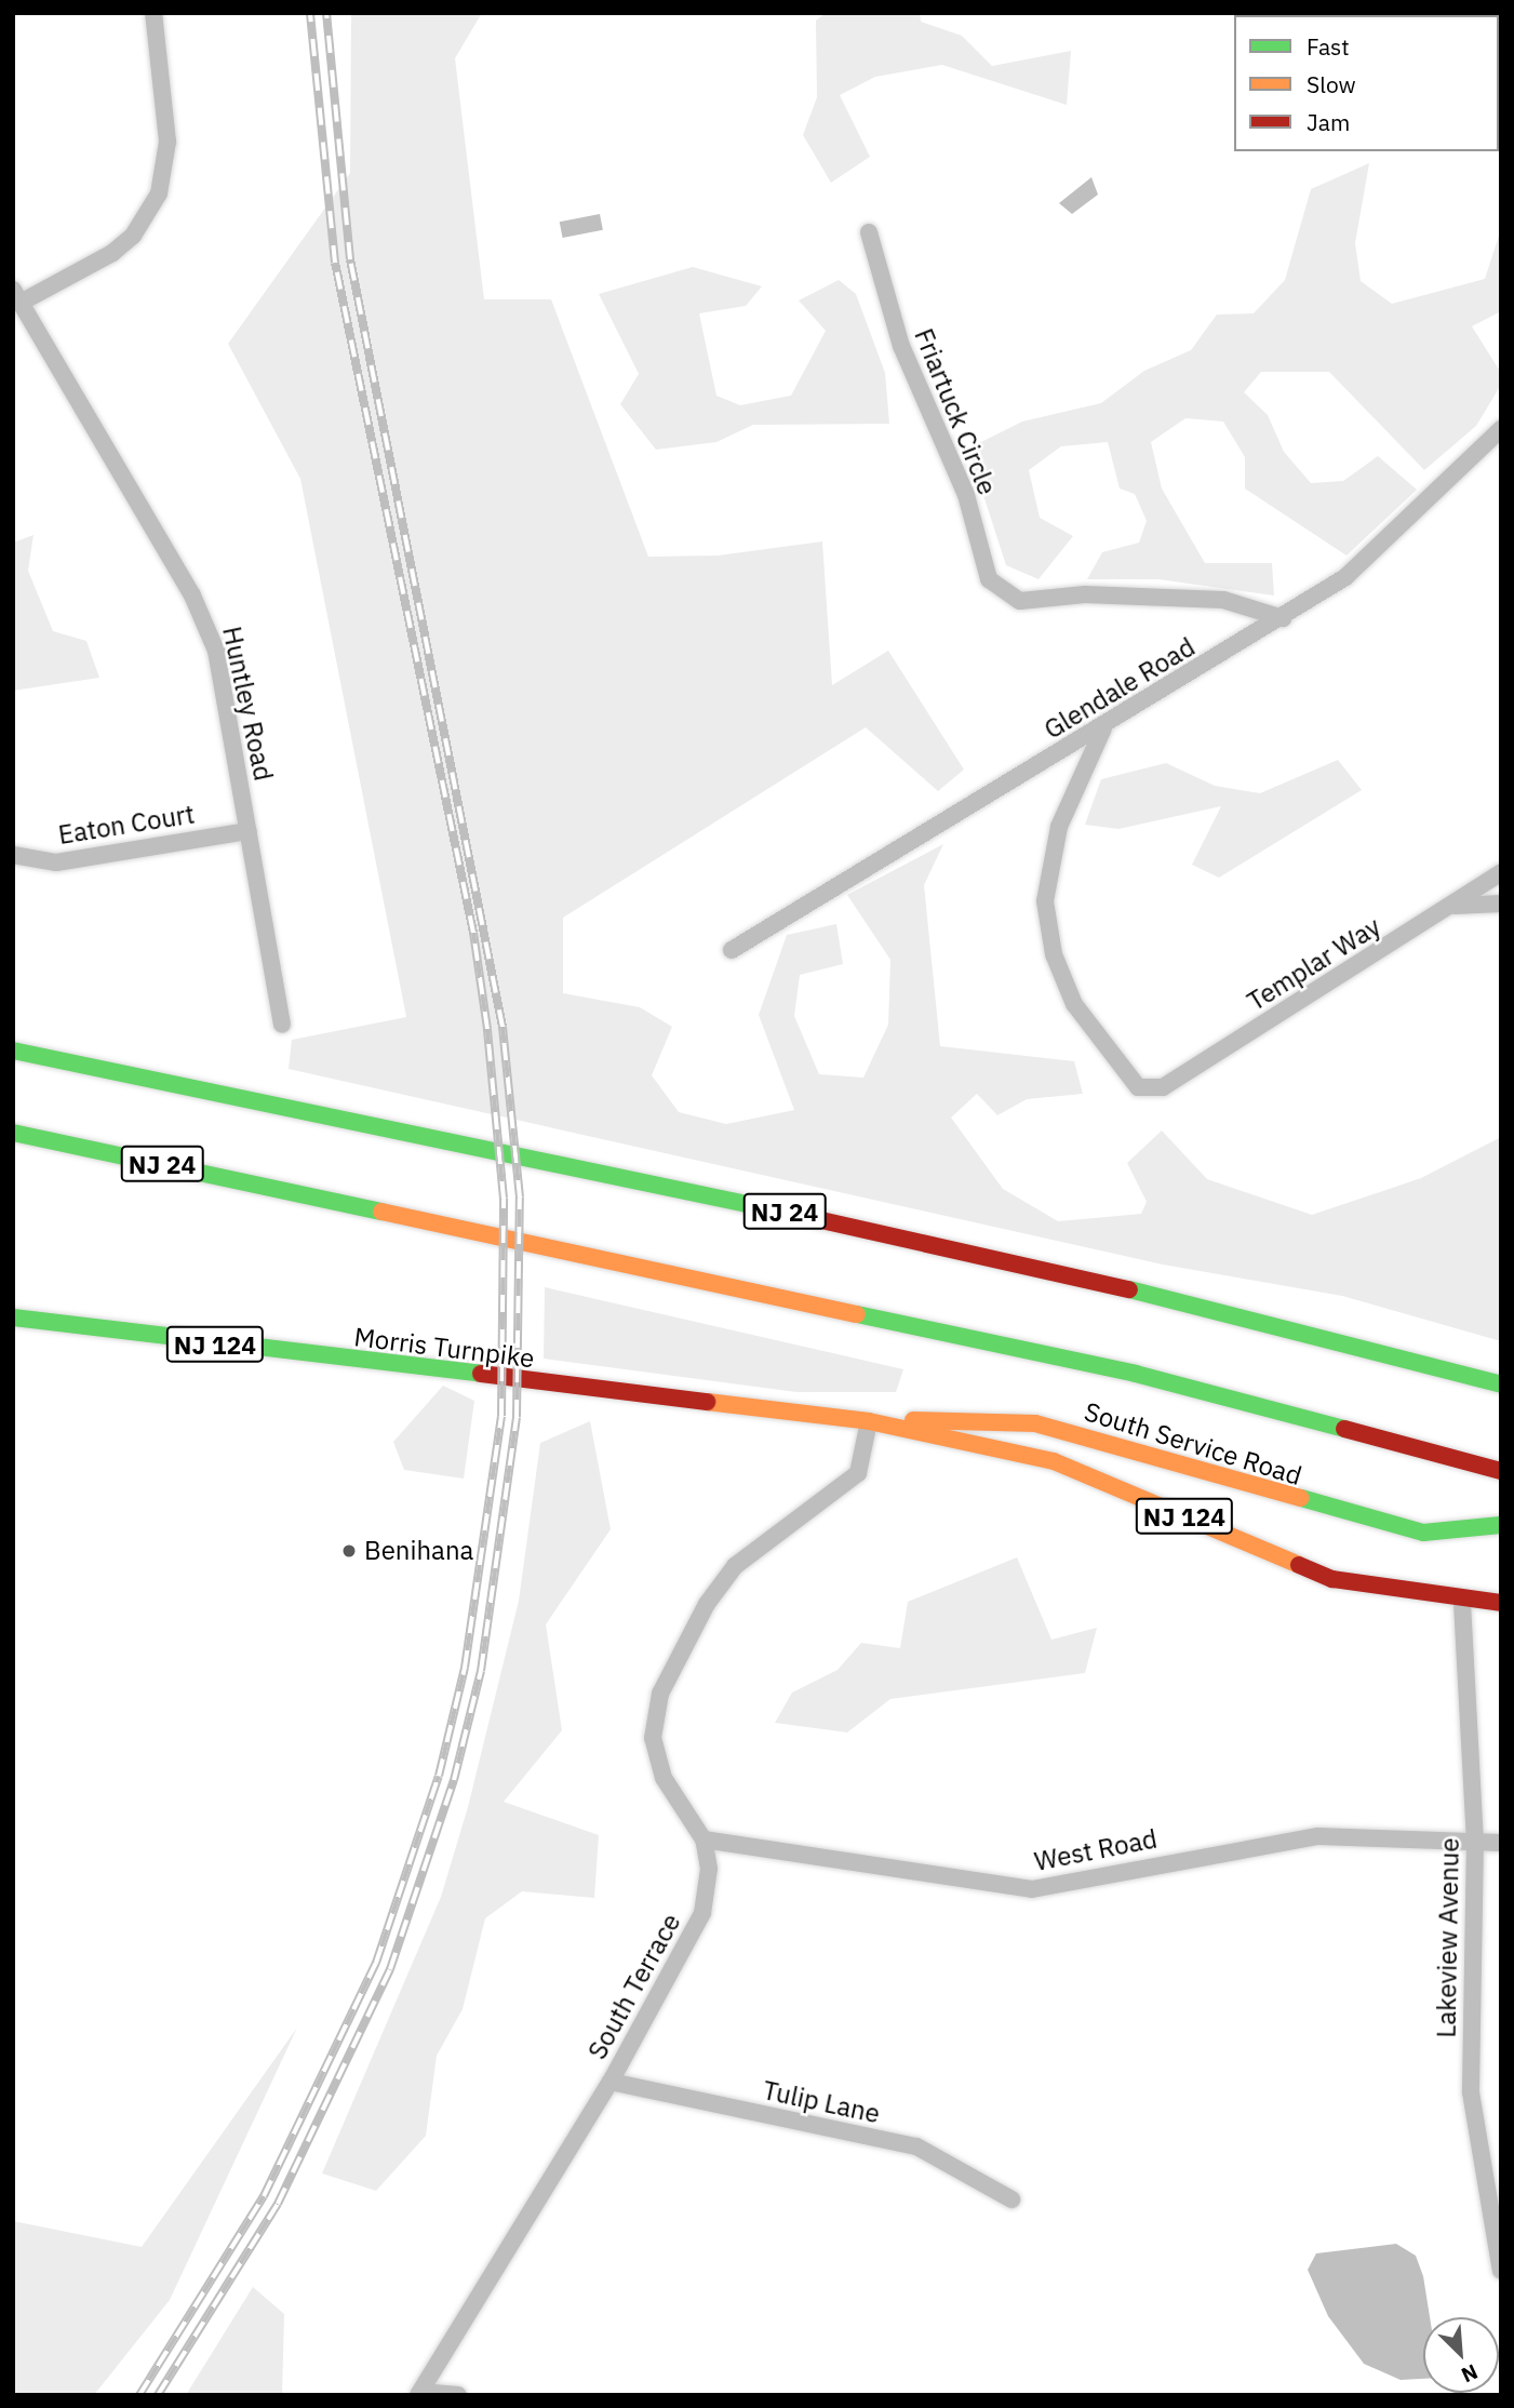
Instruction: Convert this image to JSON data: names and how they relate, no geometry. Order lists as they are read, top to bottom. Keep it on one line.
{"streets":{"main road":["NJ 24","NJ 124","Morris Turnpike","South Service Road"],"street":["Friartuck Circle","Glendale Road","Huntley Road","Eaton Court","Templar Way","West Road","Lakeview Avenue","South Terrace","Tulip Lane"]},"crossings":[["Friartuck Circle","Glendale Road"],["Glendale Road","Templar Way"],["Huntley Road","Eaton Court"],["NJ 124","Morris Turnpike"],["NJ 124","South Service Road"],["NJ 124","Lakeview Avenue"],["NJ 124","South Terrace"],["Morris Turnpike","South Service Road"],["Morris Turnpike","South Terrace"],["South Service Road","South Terrace"],["West Road","Lakeview Avenue"],["West Road","South Terrace"],["South Terrace","Tulip Lane"]],"places":["Benihana"],"legend":["Fast","Slow","Jam"],"north":"bottom right"}
